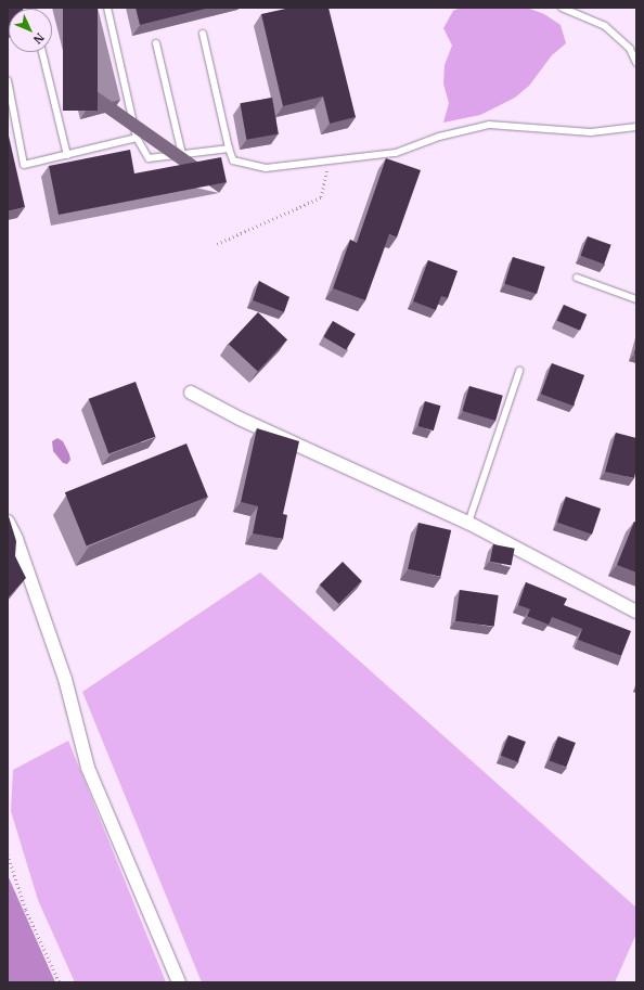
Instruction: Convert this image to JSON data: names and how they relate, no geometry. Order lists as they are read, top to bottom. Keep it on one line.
{"north":"bottom right"}
